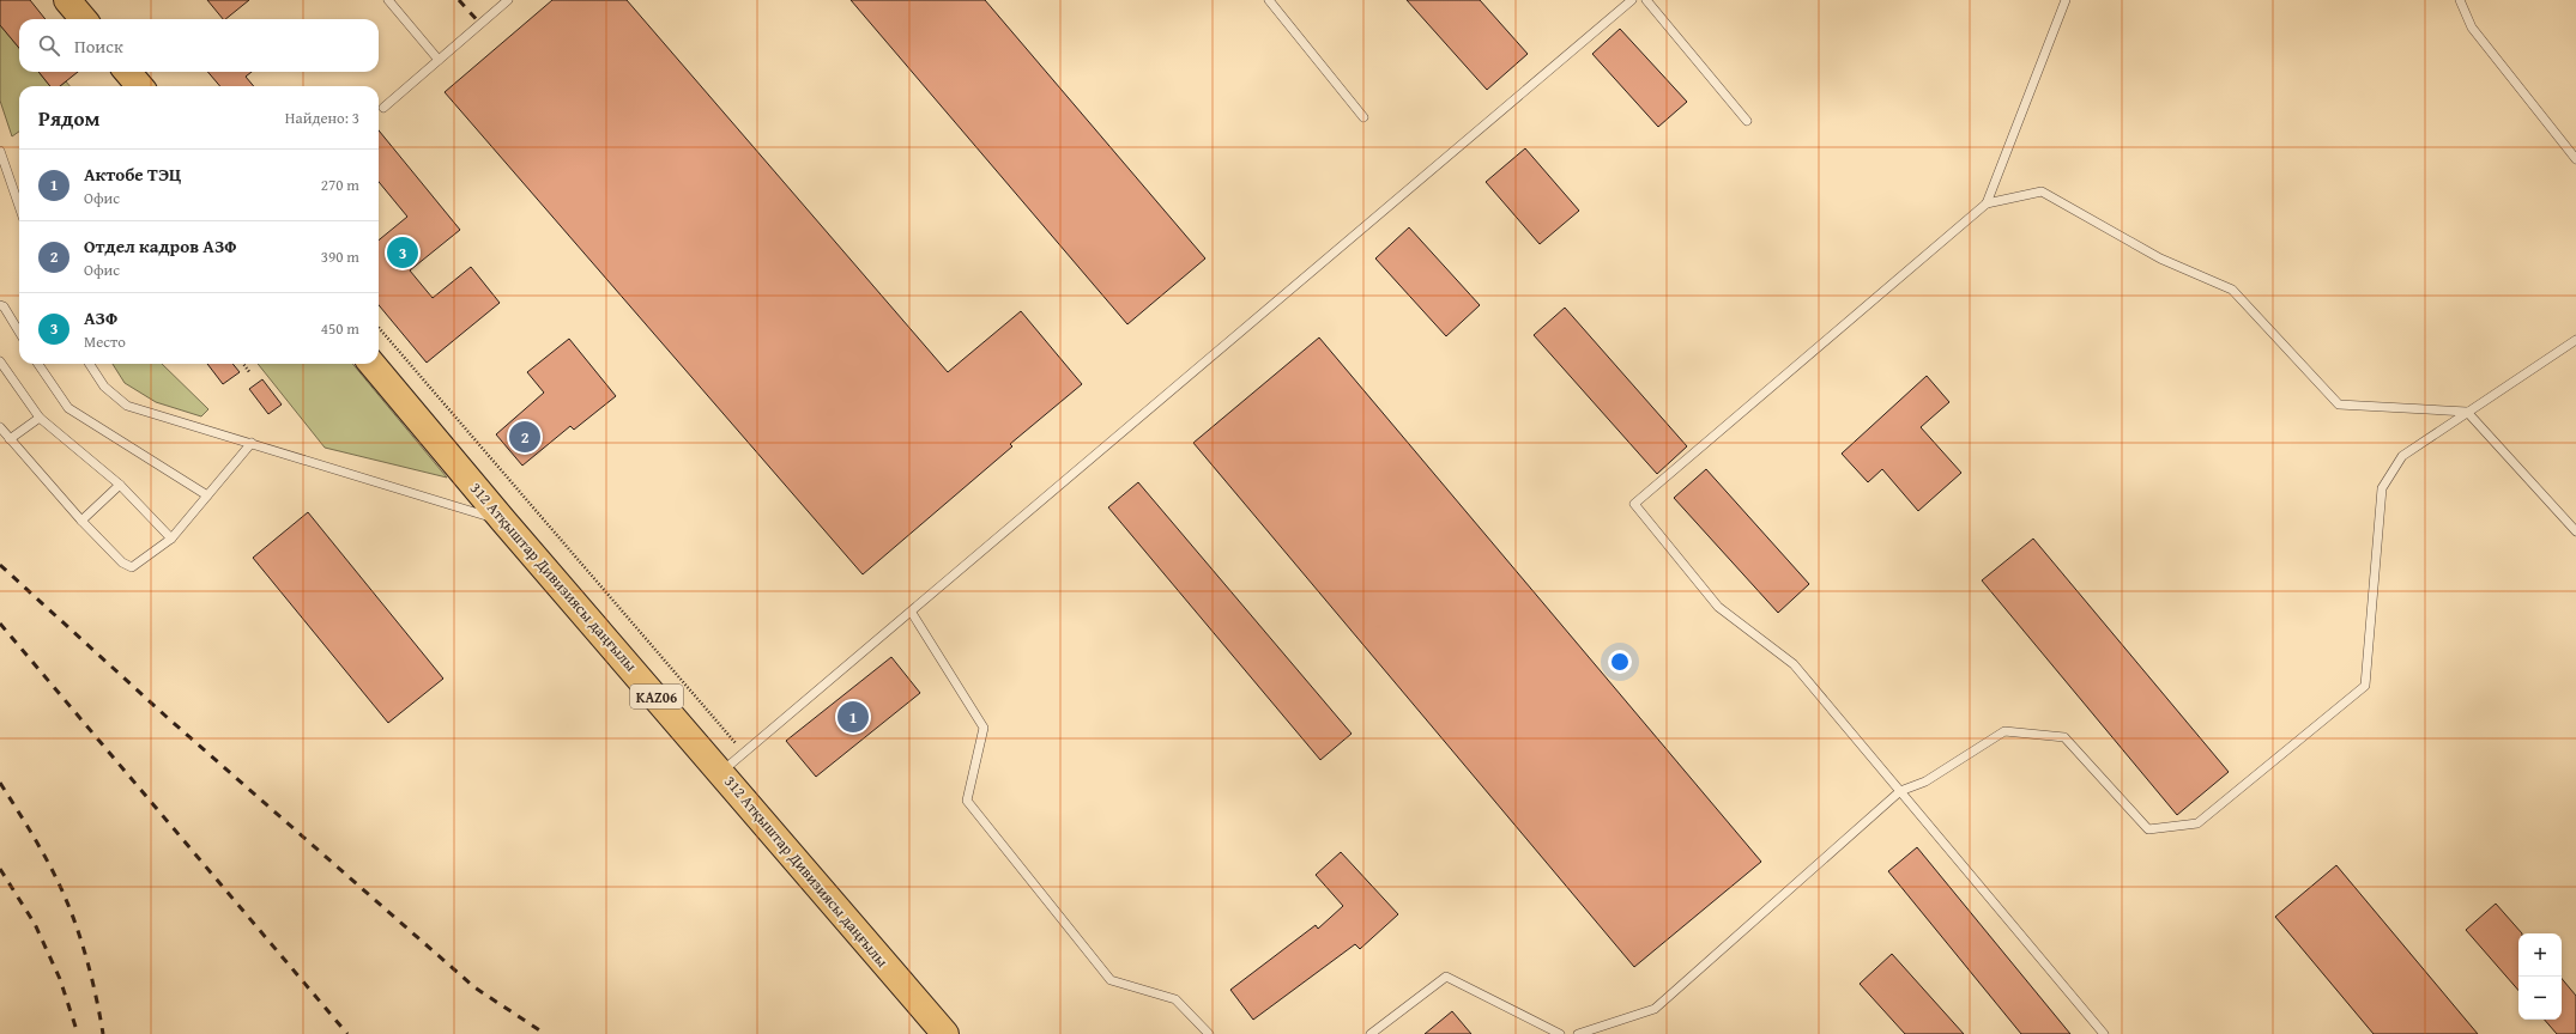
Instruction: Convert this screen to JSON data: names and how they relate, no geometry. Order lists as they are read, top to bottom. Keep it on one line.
{"streets":{"highway":["312 Атқыштар Дивизиясы даңғылы","KАZ06"]},"page":{"search":"Поиск","heading":["Рядом","Найдено: 3"],"list":[{"mark":"1","name":"Актобе ТЭЦ","note":"Офис","value":"270 m"},{"mark":"2","name":"Отдел кадров АЗФ","note":"Офис","value":"390 m"},{"mark":"3","name":"АЗФ","note":"Место","value":"450 m"}],"pins":["3","2","1"],"map_buttons":["+","−"]}}
